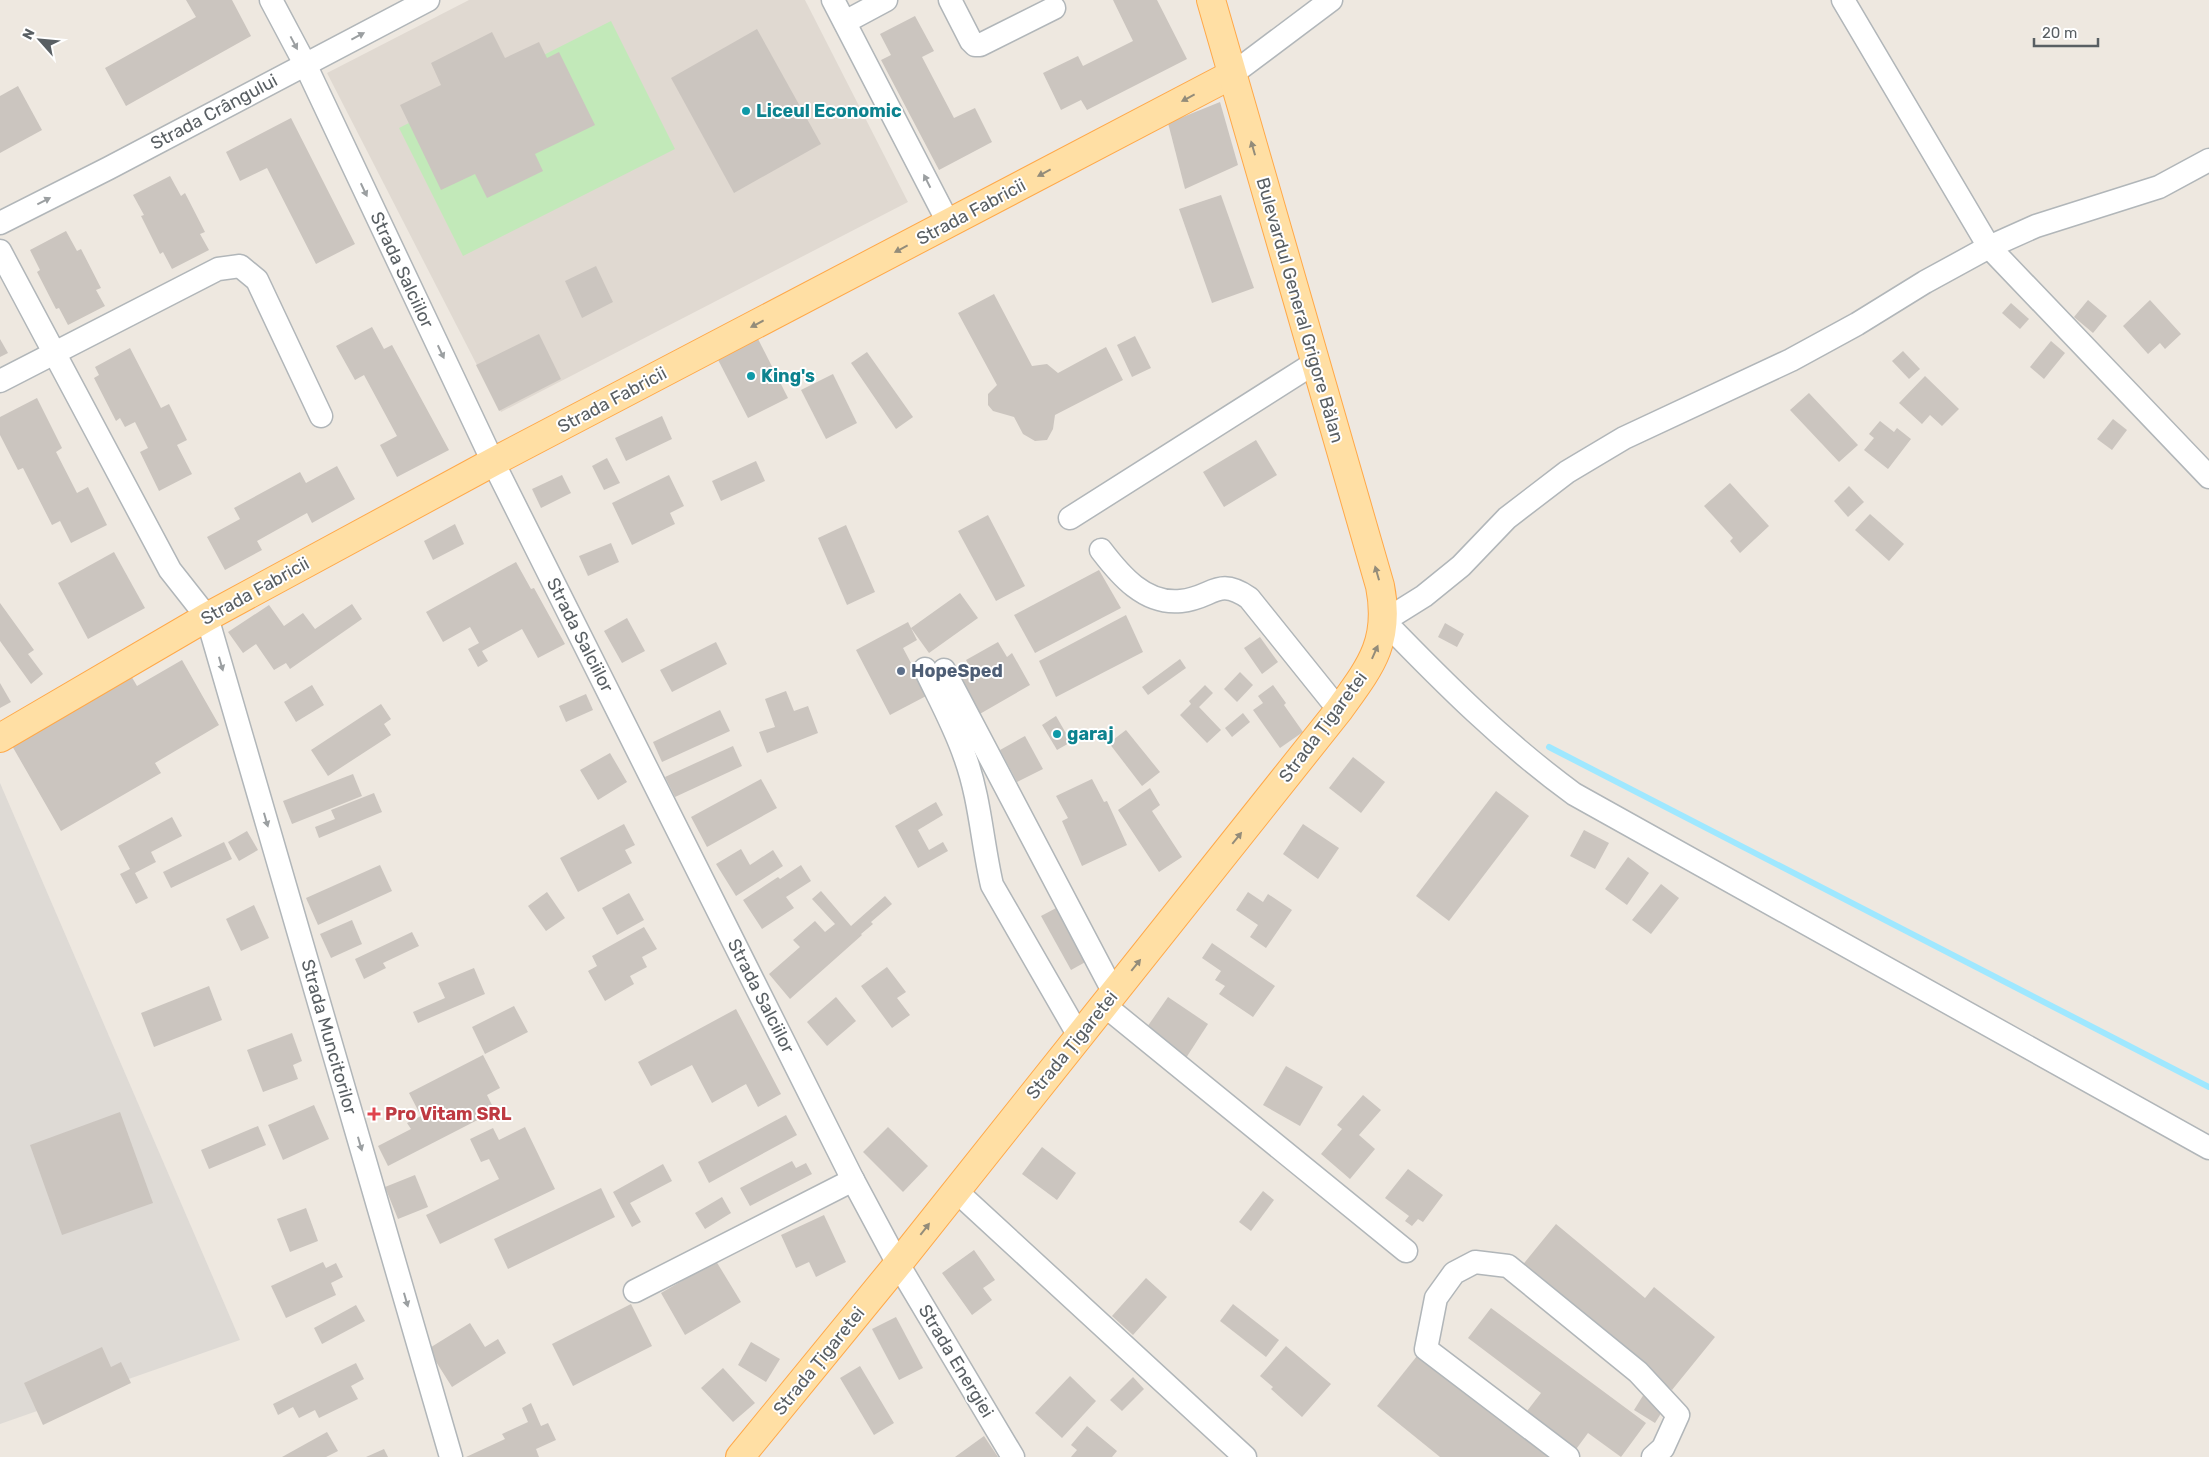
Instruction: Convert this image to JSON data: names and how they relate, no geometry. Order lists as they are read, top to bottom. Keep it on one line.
{"streets":{"main road":["Strada Fabricii","Bulevardul General Grigore Bălan","Strada Țigaretei"],"street":["Strada Crângului","Strada Salciilor","Strada Muncitorilor","Strada Energiei"]},"crossings":[["Strada Crângului","Strada Salciilor"],["Strada Fabricii","Strada Salciilor"],["Strada Fabricii","Bulevardul General Grigore Bălan"],["Strada Fabricii","Strada Muncitorilor"],["Strada Salciilor","Strada Țigaretei"],["Strada Salciilor","Strada Energiei"],["Bulevardul General Grigore Bălan","Strada Țigaretei"],["Strada Țigaretei","Strada Energiei"]],"one_way":["Strada Crângului","Strada Fabricii","Strada Salciilor","Bulevardul General Grigore Bălan","Strada Țigaretei","Strada Muncitorilor"],"places":{"other":["Liceul Economic","King's","HopeSped","garaj"],"health":["Pro Vitam SRL"]},"scale_bar":"20 m","north":"top left"}
